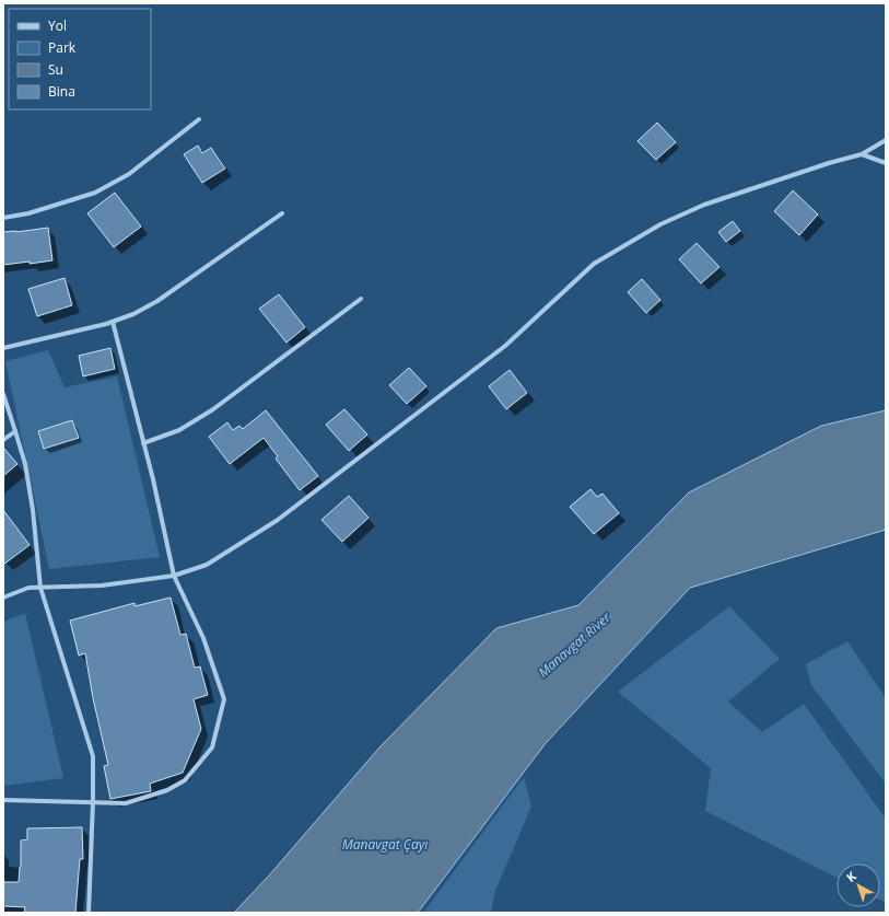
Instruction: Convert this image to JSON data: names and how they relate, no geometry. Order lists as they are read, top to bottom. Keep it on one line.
{"water":["Manavgat River","Manavgat Çayı"],"legend":["Yol","Park","Su","Bina"],"north":"top left"}
